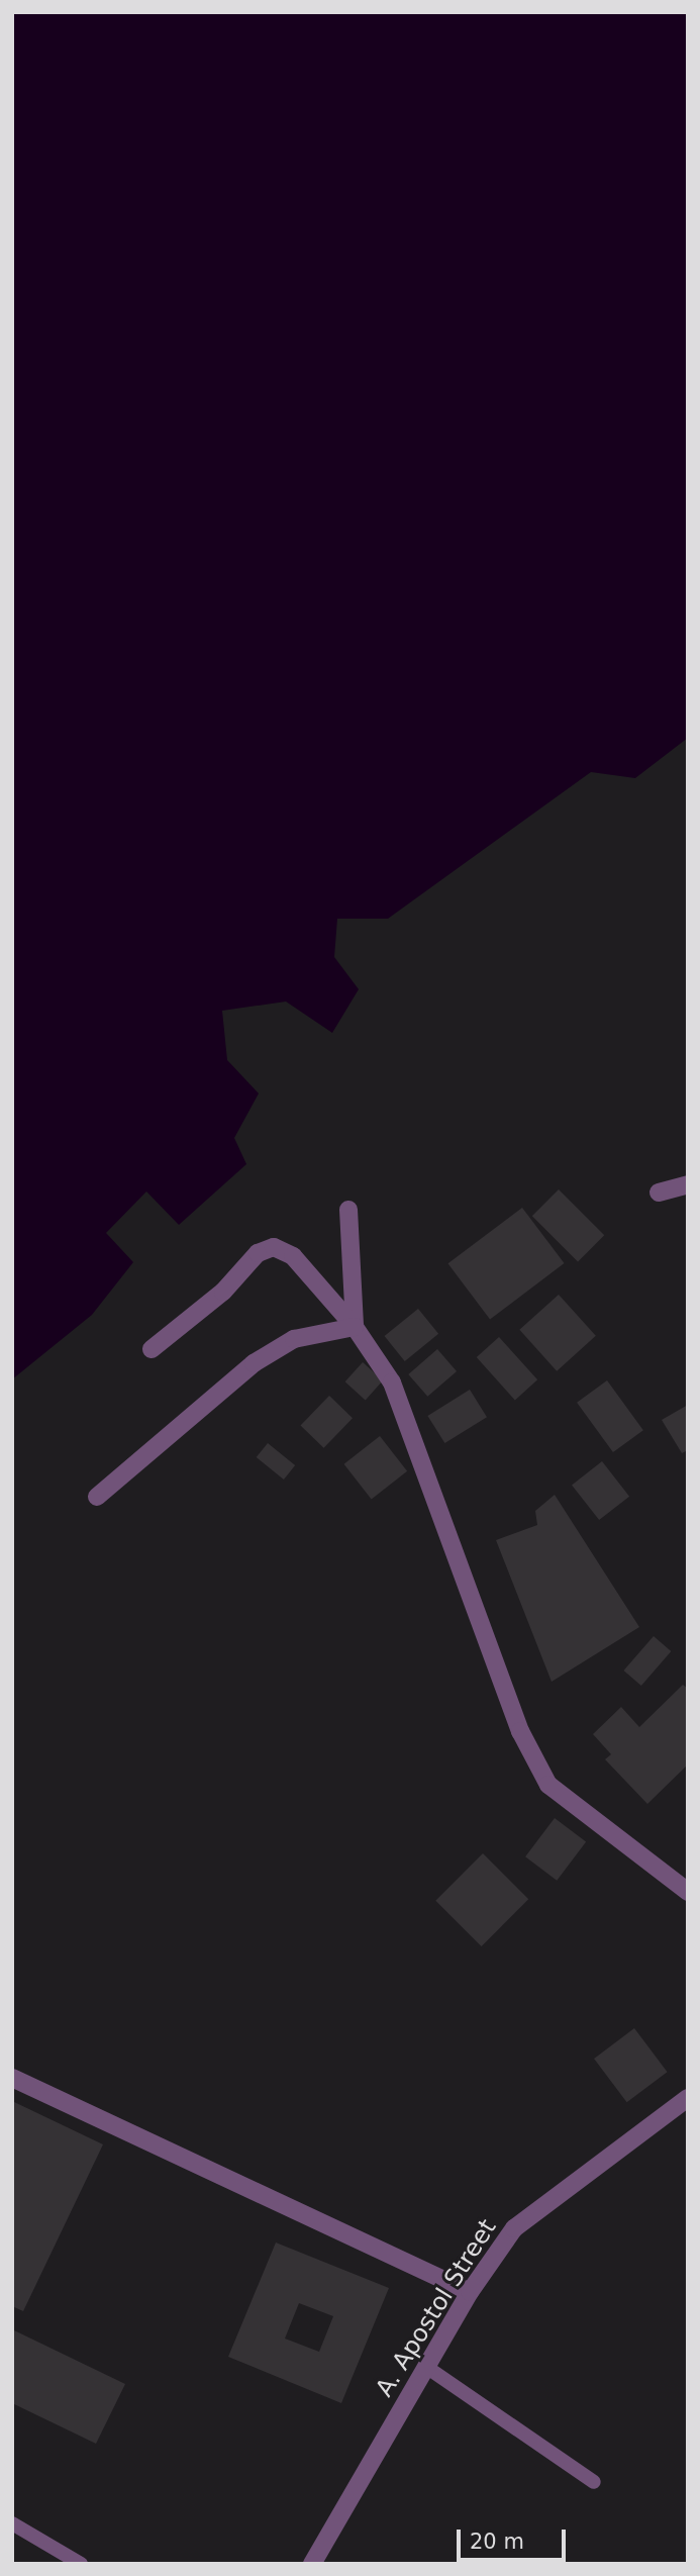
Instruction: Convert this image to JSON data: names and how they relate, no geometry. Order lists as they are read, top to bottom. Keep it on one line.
{"streets":{"street":["A. Apostol Street"]},"scale_bar":"20 m"}
